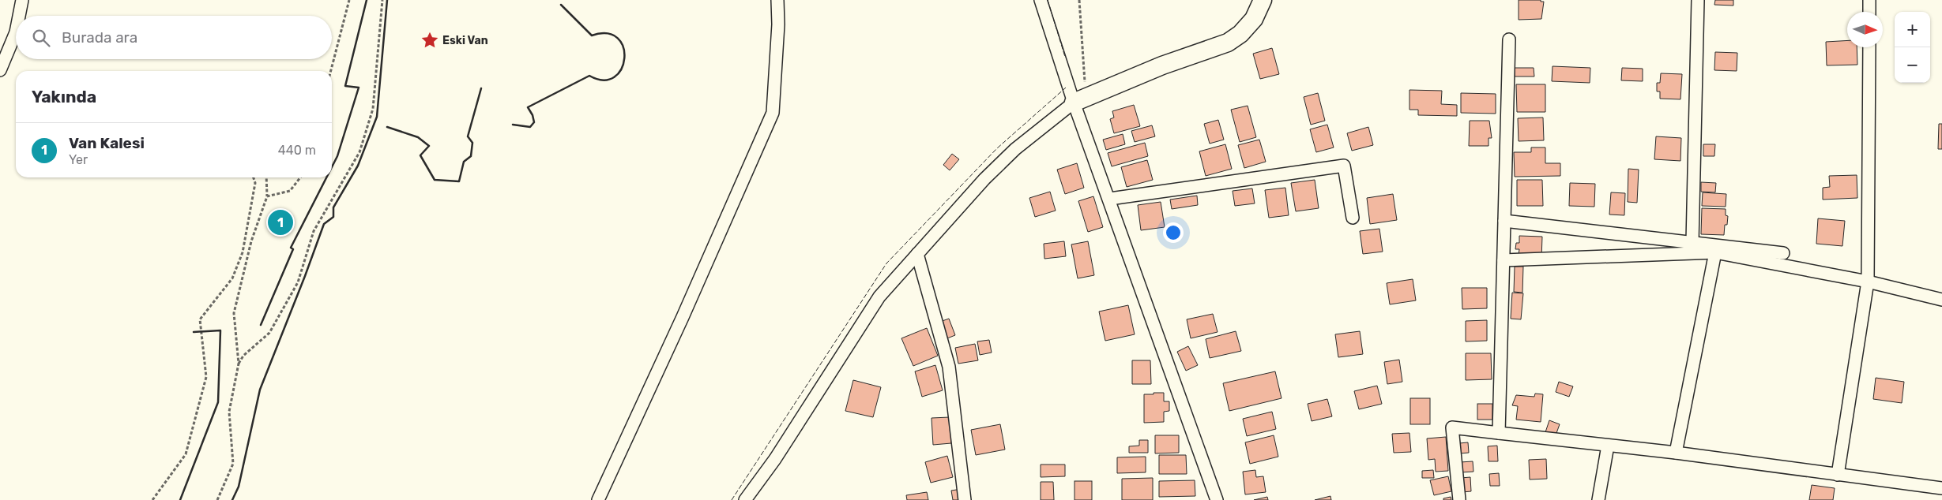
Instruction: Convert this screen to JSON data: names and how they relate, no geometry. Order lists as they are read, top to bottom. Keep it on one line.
{"places":{"place":["Eski Van"]},"north":"right","page":{"map_buttons":["+","−"],"search":"Burada ara","heading":"Yakında","list":[{"mark":"1","name":"Van Kalesi","note":"Yer","value":"440 m"}],"pins":"1"}}
